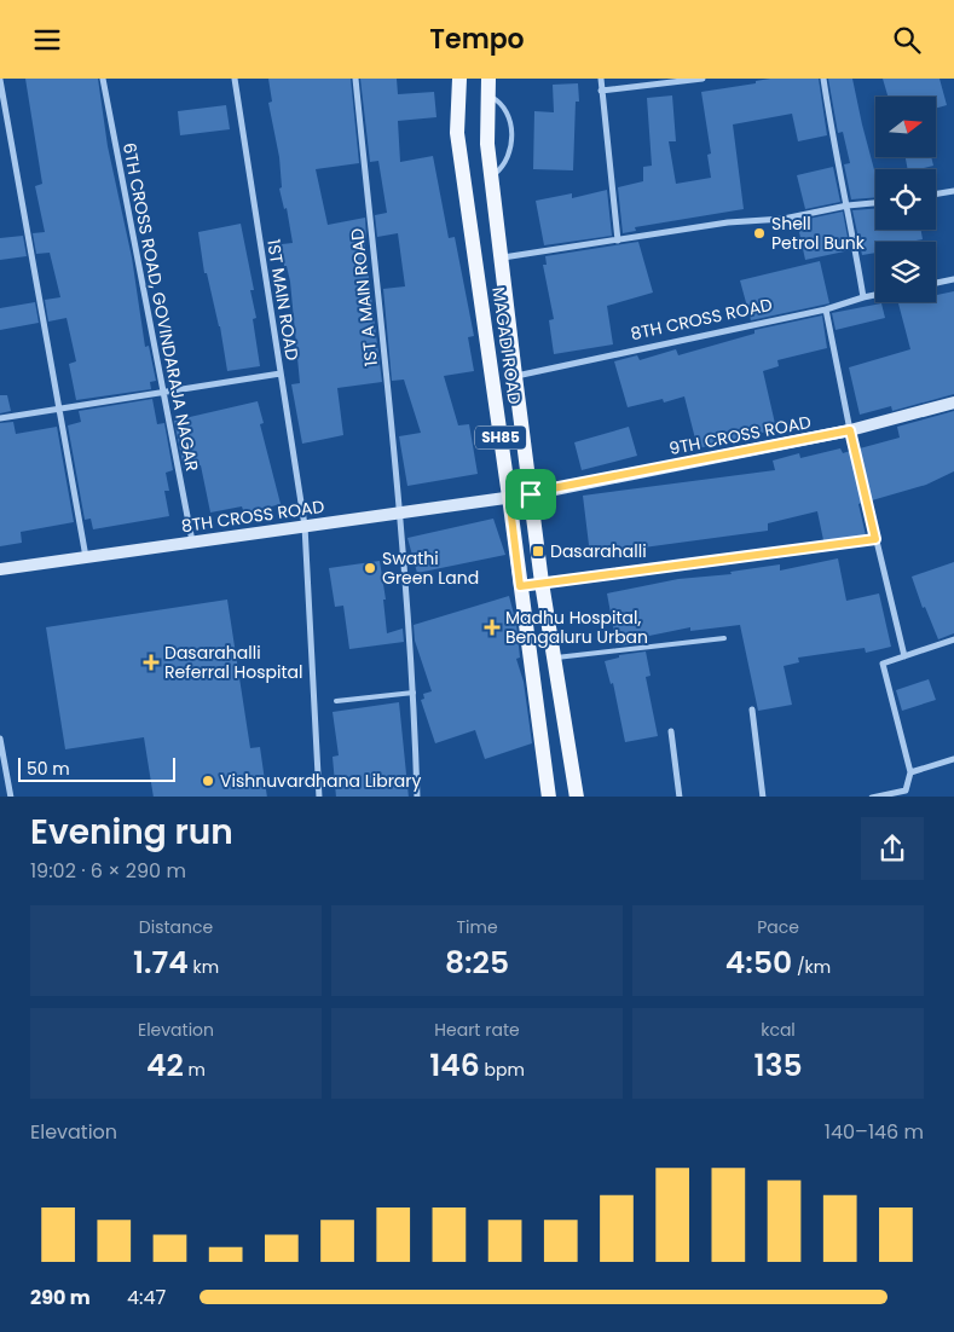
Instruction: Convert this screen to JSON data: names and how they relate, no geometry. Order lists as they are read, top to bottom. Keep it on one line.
{"streets":{"main road":["8TH CROSS ROAD","MAGADI ROAD","9TH CROSS ROAD","SH85"],"street":["1ST A MAIN ROAD","1ST MAIN ROAD","6TH CROSS ROAD, GOVINDARAJA NAGAR"]},"crossings":[["1ST A MAIN ROAD","8TH CROSS ROAD"],["1ST MAIN ROAD","8TH CROSS ROAD"],["6TH CROSS ROAD, GOVINDARAJA NAGAR","8TH CROSS ROAD"],["8TH CROSS ROAD","MAGADI ROAD"],["8TH CROSS ROAD","9TH CROSS ROAD"],["MAGADI ROAD","9TH CROSS ROAD"]],"places":{"other":["Shell Petrol Bunk","Swathi Green Land","Vishnuvardhana Library"],"transit":["Dasarahalli"],"health":["Madhu Hospital, Bengaluru Urban","Dasarahalli Referral Hospital"]},"scale_bar":"50 m","north":"right","page":{"header":"Tempo","scale":"50 m","heading":["Evening run","19:02 · 6 × 290 m"],"stats":[["Distance","1.74 km"],["Time","8:25"],["Pace","4:50 /km"],["Elevation","42 m"],["Heart rate","146 bpm"],["kcal","135"]],"chart":["Elevation","140–146 m"],"list":[{"name":"290 m","note":"4:47"}]}}
